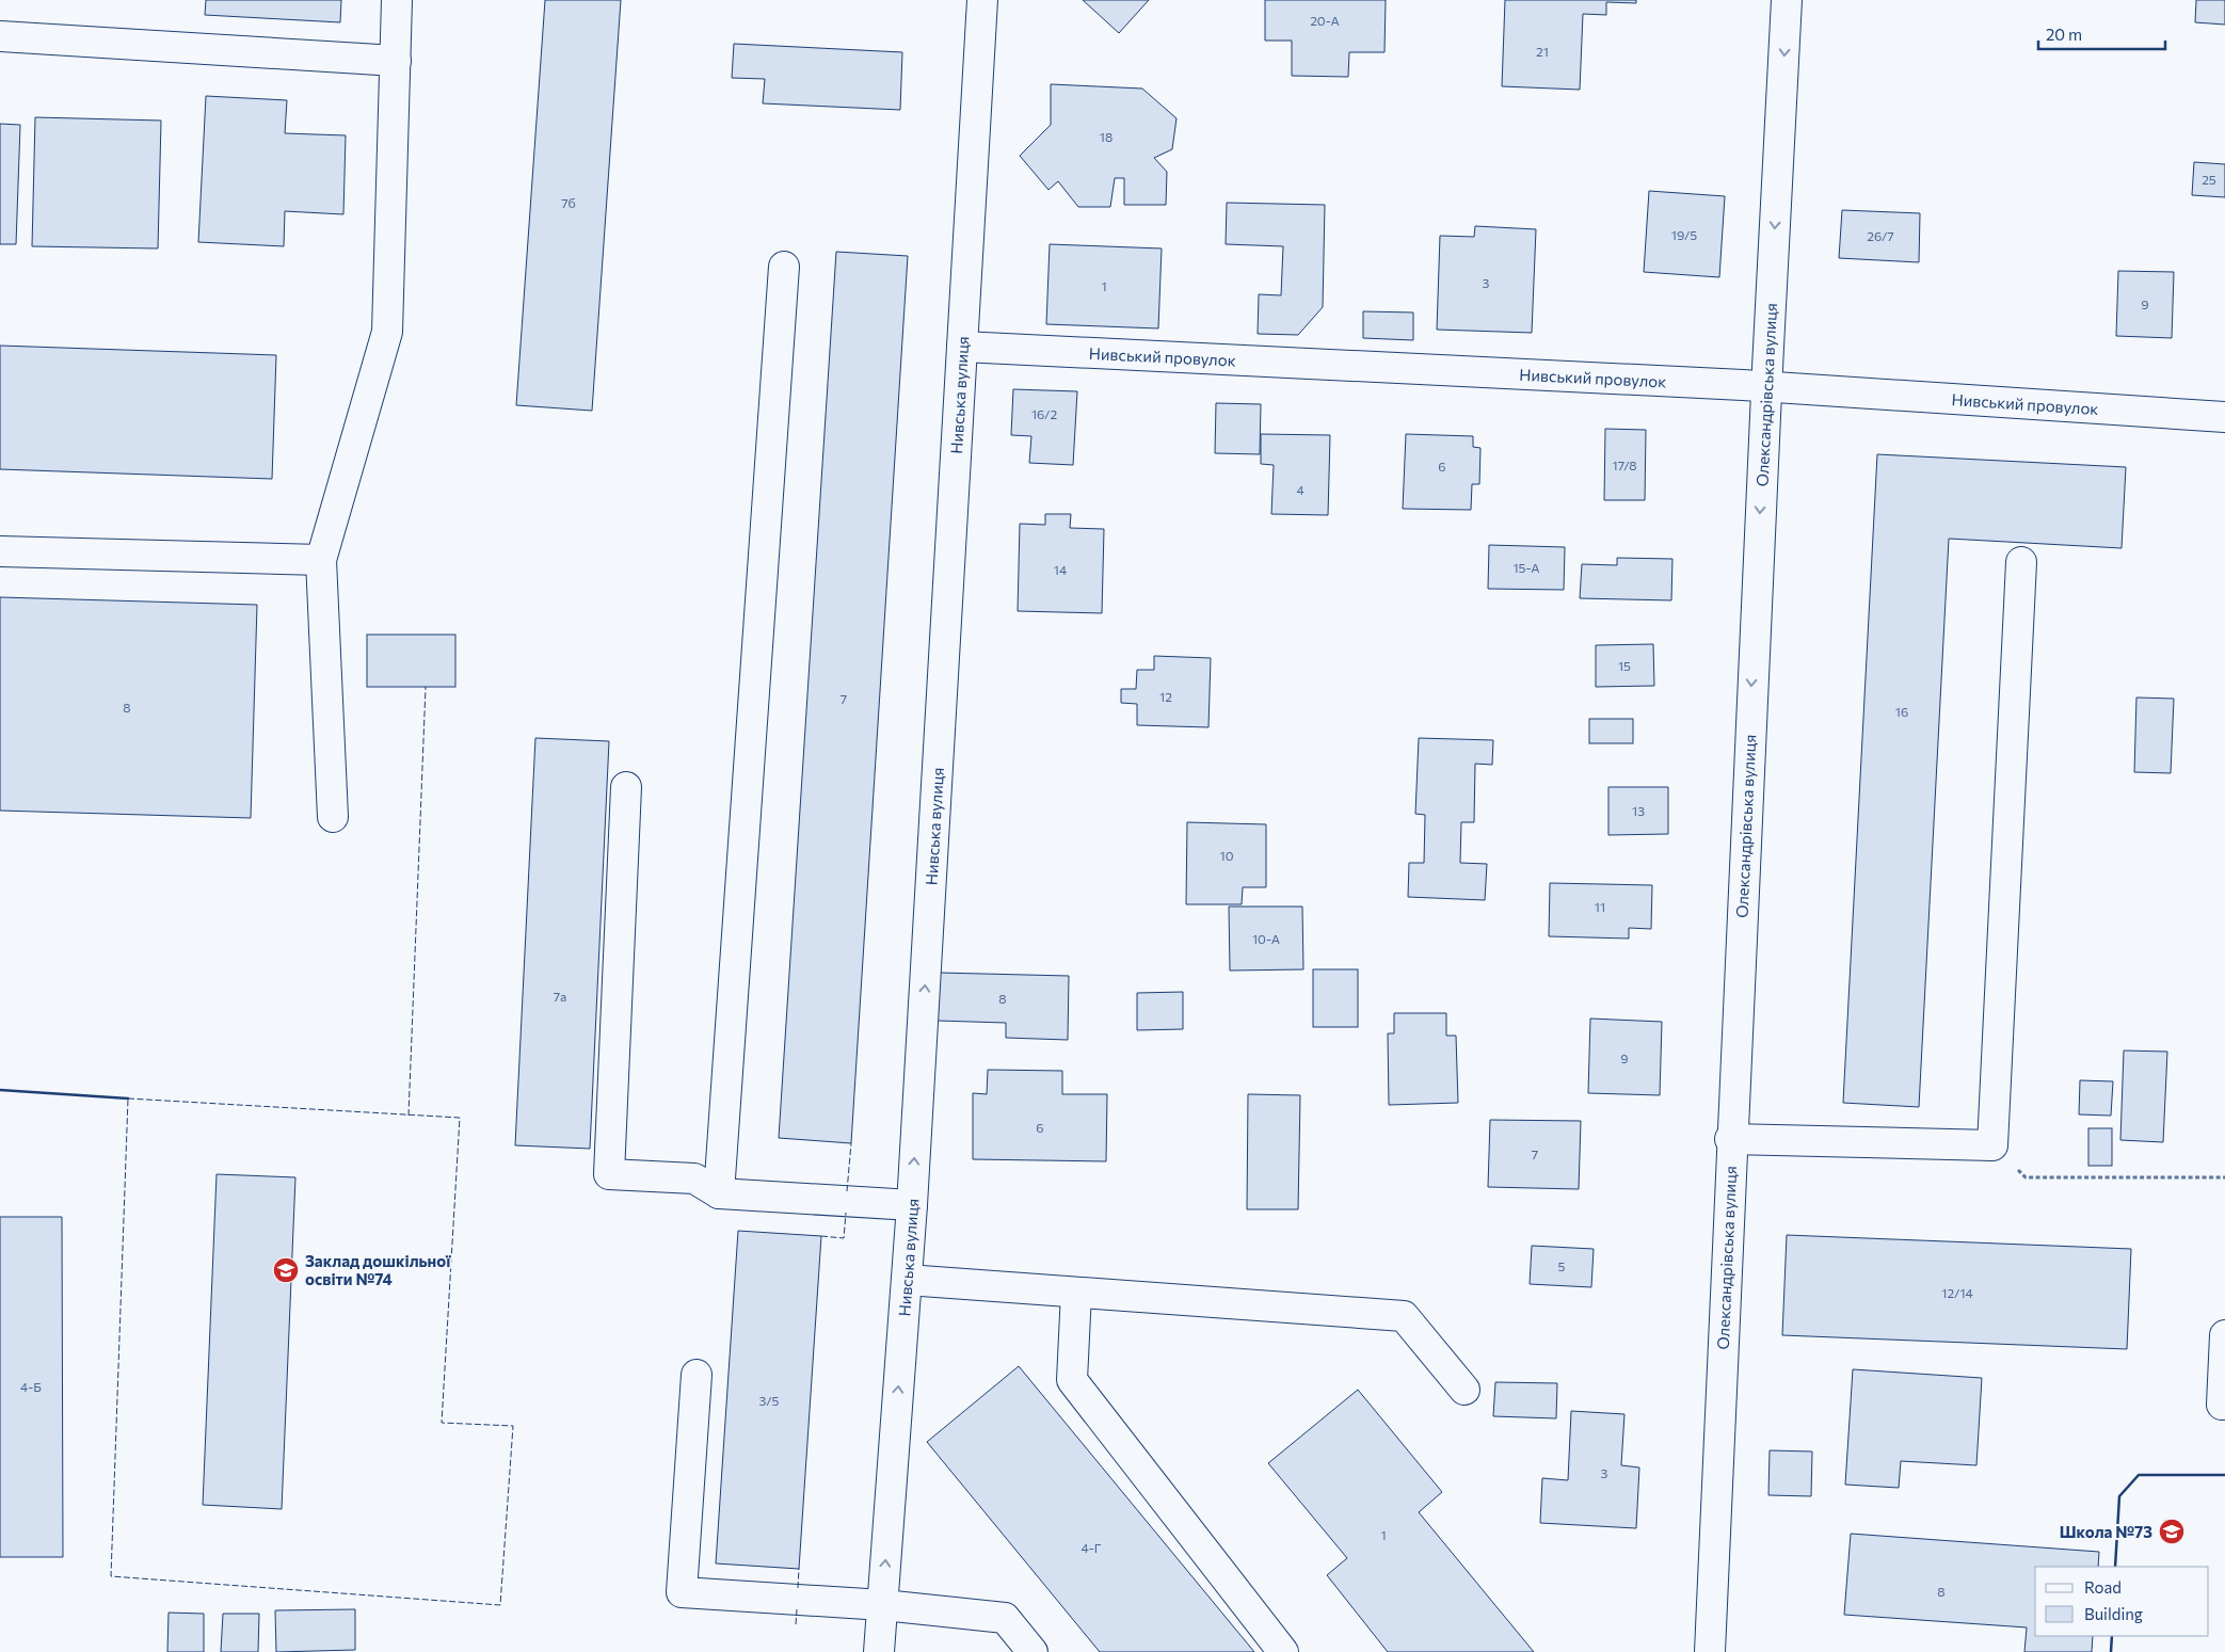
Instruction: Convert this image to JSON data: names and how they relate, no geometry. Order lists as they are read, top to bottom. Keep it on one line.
{"streets":{"street":["Нивський провулок","Нивська вулиця","Олександрівська вулиця"]},"crossings":[["Нивський провулок","Нивська вулиця"],["Нивський провулок","Олександрівська вулиця"]],"places":{"school or university":["Заклад дошкільної освіти №74","Школа №73"]},"house_numbers":["20-А","21","18","25","7б","19/5","26/7","3","1","9","16/2","17/8","6","4","15-А","14","15","12","7","8","16","13","10","11","10-А","7а","8","9","6","7","5","12/14","4-Б","3/5","3","1","4-Г","8"],"legend":["Road","Building"],"scale_bar":"20 m"}
